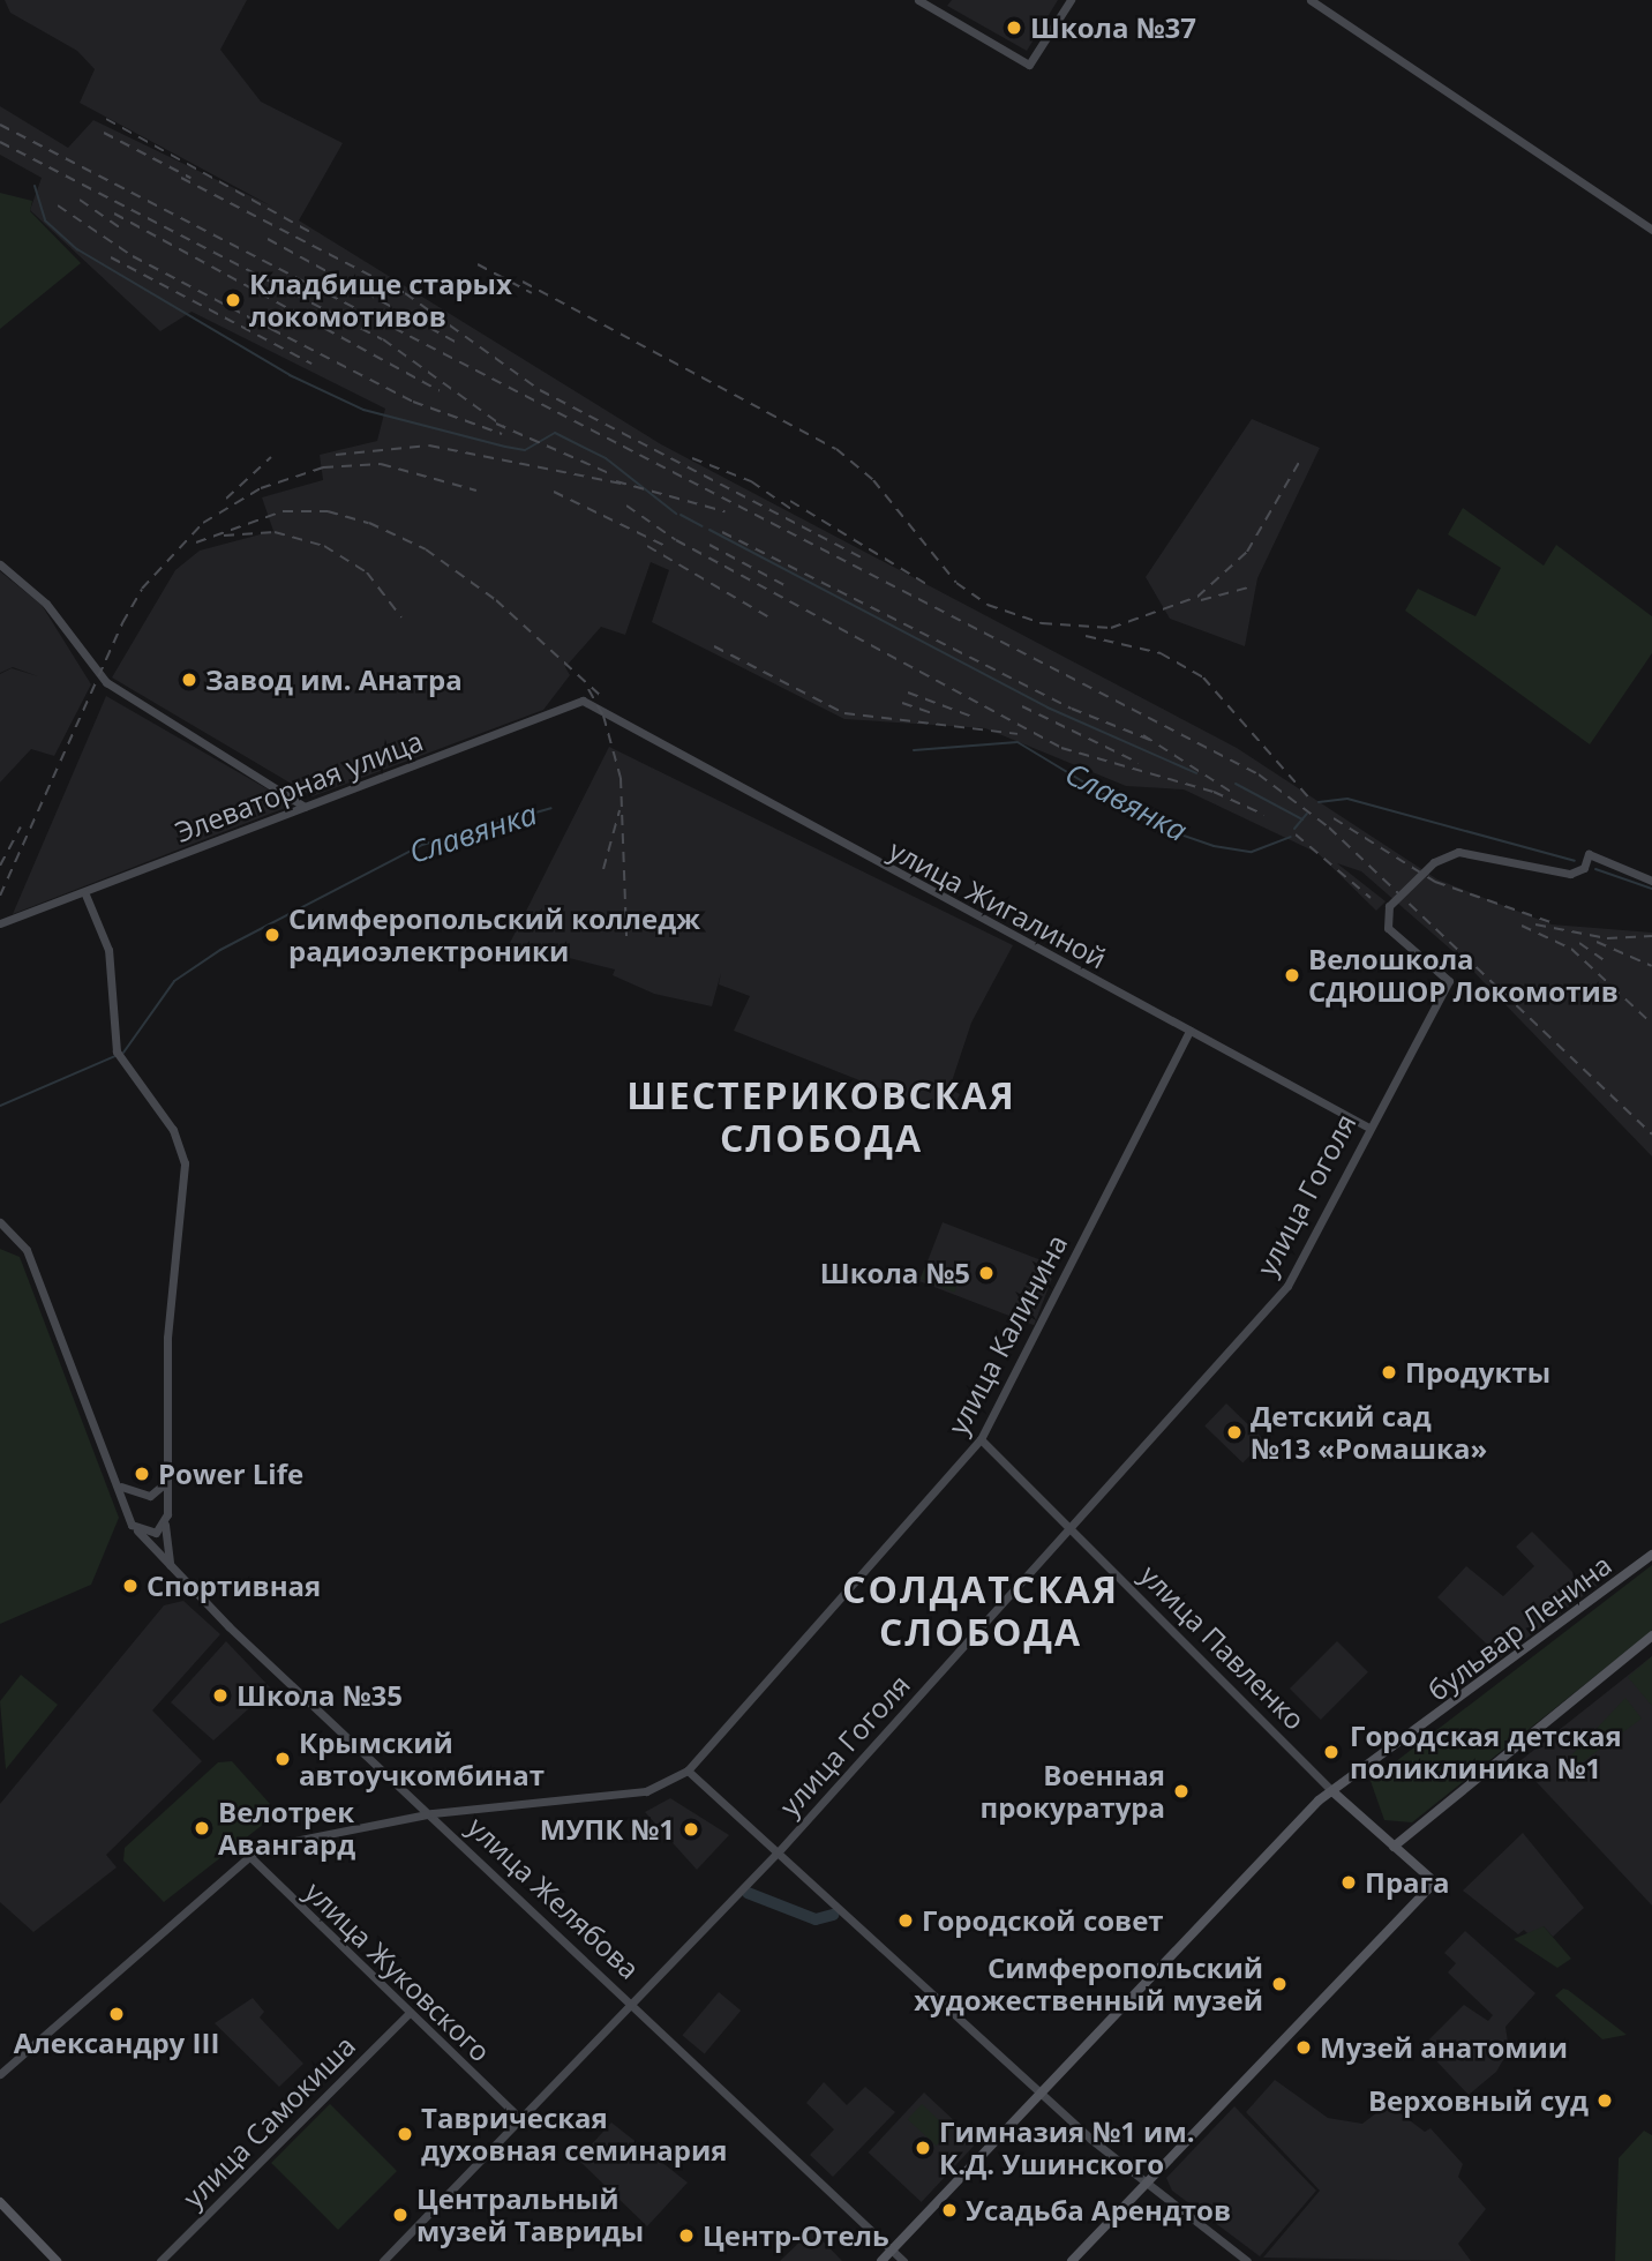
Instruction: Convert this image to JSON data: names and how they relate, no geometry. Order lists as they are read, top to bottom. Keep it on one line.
{"streets":{"main road":["Элеваторная улица","улица Жигалиной","улица Гоголя","улица Калинина","бульвар Ленина","улица Павленко","улица Желябова","улица Жуковского","улица Самокиша"]},"crossings":[["Элеваторная улица","улица Жигалиной"],["улица Жигалиной","улица Гоголя"],["улица Жигалиной","улица Калинина"],["улица Гоголя","улица Павленко"],["улица Гоголя","улица Желябова"],["улица Гоголя","улица Жуковского"],["улица Калинина","улица Павленко"],["бульвар Ленина","улица Павленко"],["бульвар Ленина","улица Желябова"],["улица Жуковского","улица Самокиша"]],"districts":["ШЕСТЕРИКОВСКАЯ СЛОБОДА","СОЛДАТСКАЯ СЛОБОДА"],"water":["Славянка"],"places":["Школа №37","Кладбище старых локомотивов","Завод им. Анатра","Симферопольский колледж радиоэлектроники","Велошкола СДЮШОР Локомотив","Школа №5","Продукты","Детский сад №13 «Ромашка»","Power Life","Спортивная","Школа №35","Городская детская поликлиника №1","Крымский автоучкомбинат","Военная прокуратура","Велотрек Авангард","МУПК №1","Прага","Городской совет","Симферопольский художественный музей","Александру III","Музей анатомии","Верховный суд","Таврическая духовная семинария","Гимназия №1 им. К.Д. Ушинского","Усадьба Арендтов","Центральный музей Тавриды","Центр-Отель"]}
